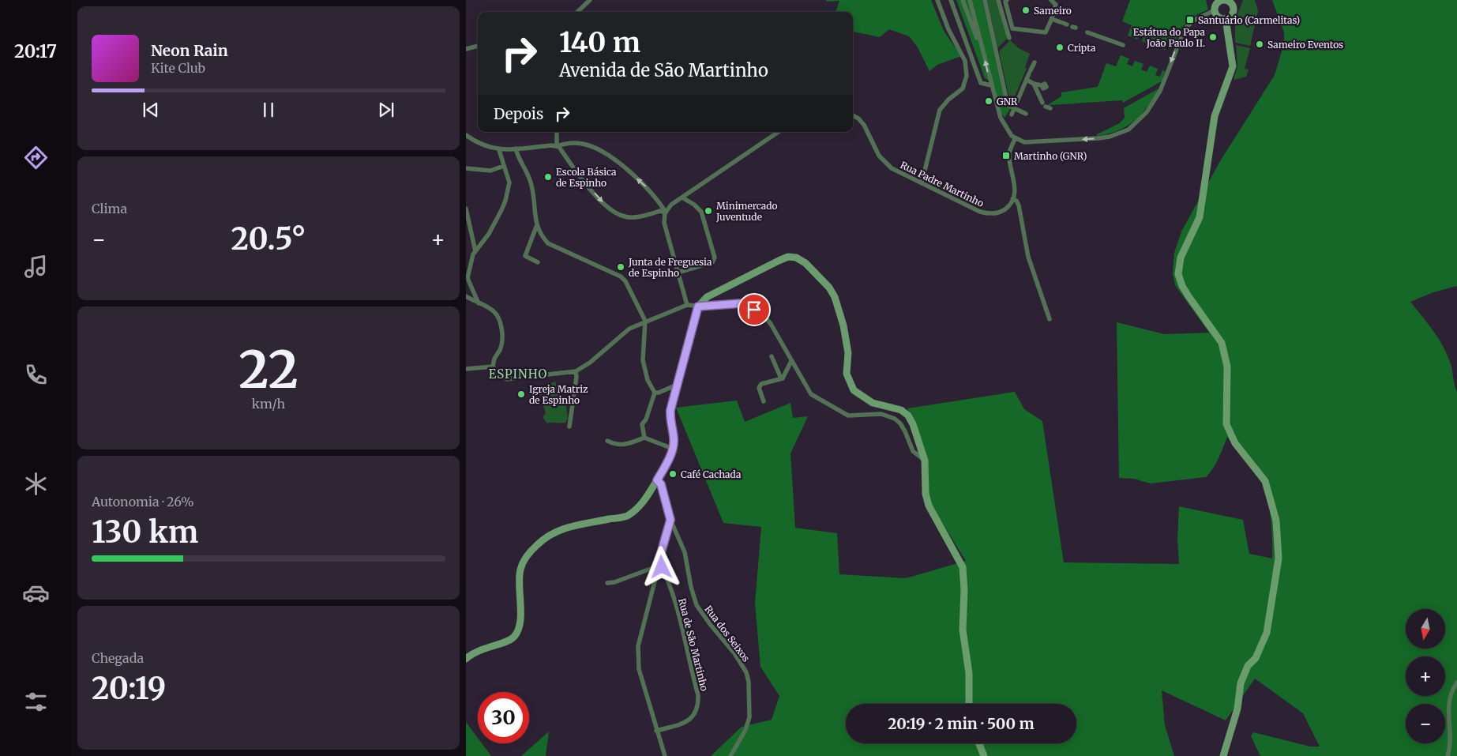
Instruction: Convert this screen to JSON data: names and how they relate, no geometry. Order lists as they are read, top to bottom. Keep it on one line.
{"streets":{"street":["Rua Padre Martinho","Rua dos Seixos","Rua de São Martinho"]},"districts":["ESPINHO"],"places":{"other":["Sameiro","Estátua do Papa João Paulo II.","Sameiro Eventos","Cripta","GNR","Escola Básica de Espinho","Minimercado Juventude","Junta de Freguesia de Espinho","Igreja Matriz de Espinho","Café Cachada"],"transit":["Santuário (Carmelitas)","Martinho (GNR)"]},"north":"bottom","page":{"tabs":"20:17","turn":["140 m","Avenida de São Martinho"],"song":["Neon Rain","Kite Club"],"then":"Depois","tile":["Clima",["22","km/h"],["Autonomia · 26%","130 km"],["Chegada","20:19"]],"heat":["−","20.5°","+"],"map_buttons":["+","−"],"limit":"30","trip":"20:19 · 2 min · 500 m"}}
